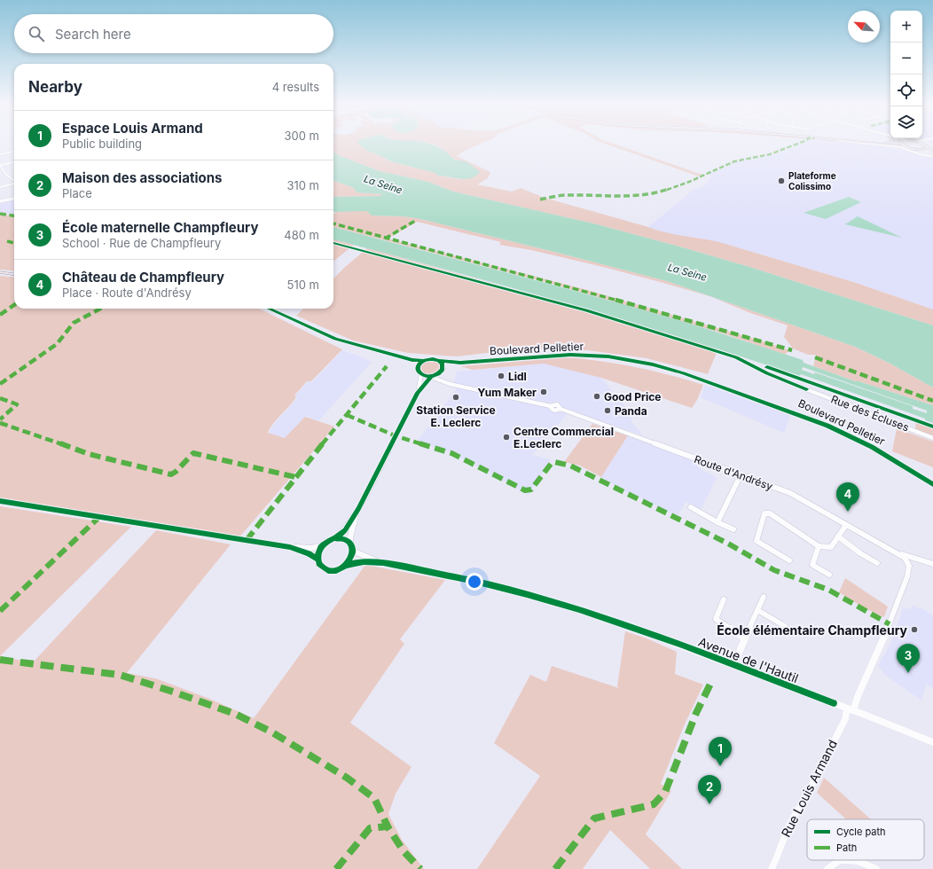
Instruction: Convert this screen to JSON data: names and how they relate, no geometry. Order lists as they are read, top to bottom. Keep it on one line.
{"streets":{"main road":["Boulevard Pelletier"],"street":["Rue des Écluses","Route d'Andrésy","Avenue de l'Hautil","Rue Louis Armand"]},"crossings":[["Boulevard Pelletier","Route d'Andrésy"],["Avenue de l'Hautil","Rue Louis Armand"]],"water":["La Seine"],"places":["Plateforme Colissimo","Lidl","Yum Maker","Good Price","Station Service E. Leclerc","Panda","Centre Commercial E.Leclerc","École élémentaire Champfleury"],"legend":["Cycle path","Path"],"north":"top left","page":{"map_buttons":["+","−"],"search":"Search here","heading":["Nearby","4 results"],"list":[{"mark":"1","name":"Espace Louis Armand","note":"Public building","value":"300 m"},{"mark":"2","name":"Maison des associations","note":"Place","value":"310 m"},{"mark":"3","name":"École maternelle Champfleury","note":"School · Rue de Champfleury","value":"480 m"},{"mark":"4","name":"Château de Champfleury","note":"Place · Route d'Andrésy","value":"510 m"}],"pins":["4","3","1","2"]}}
